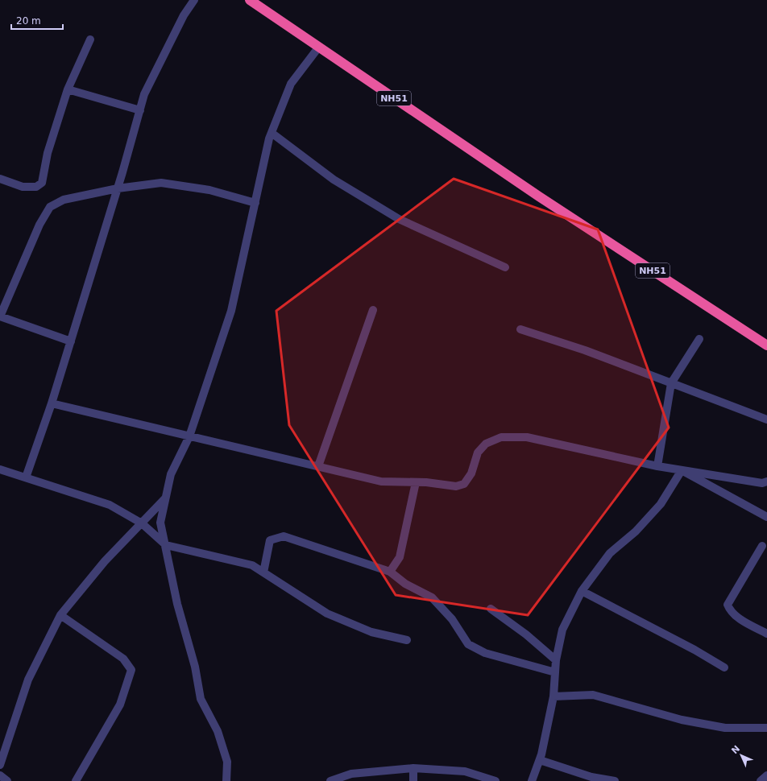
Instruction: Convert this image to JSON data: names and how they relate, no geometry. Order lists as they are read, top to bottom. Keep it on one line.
{"streets":{"highway":["NH51"]},"scale_bar":"20 m","north":"top left"}
